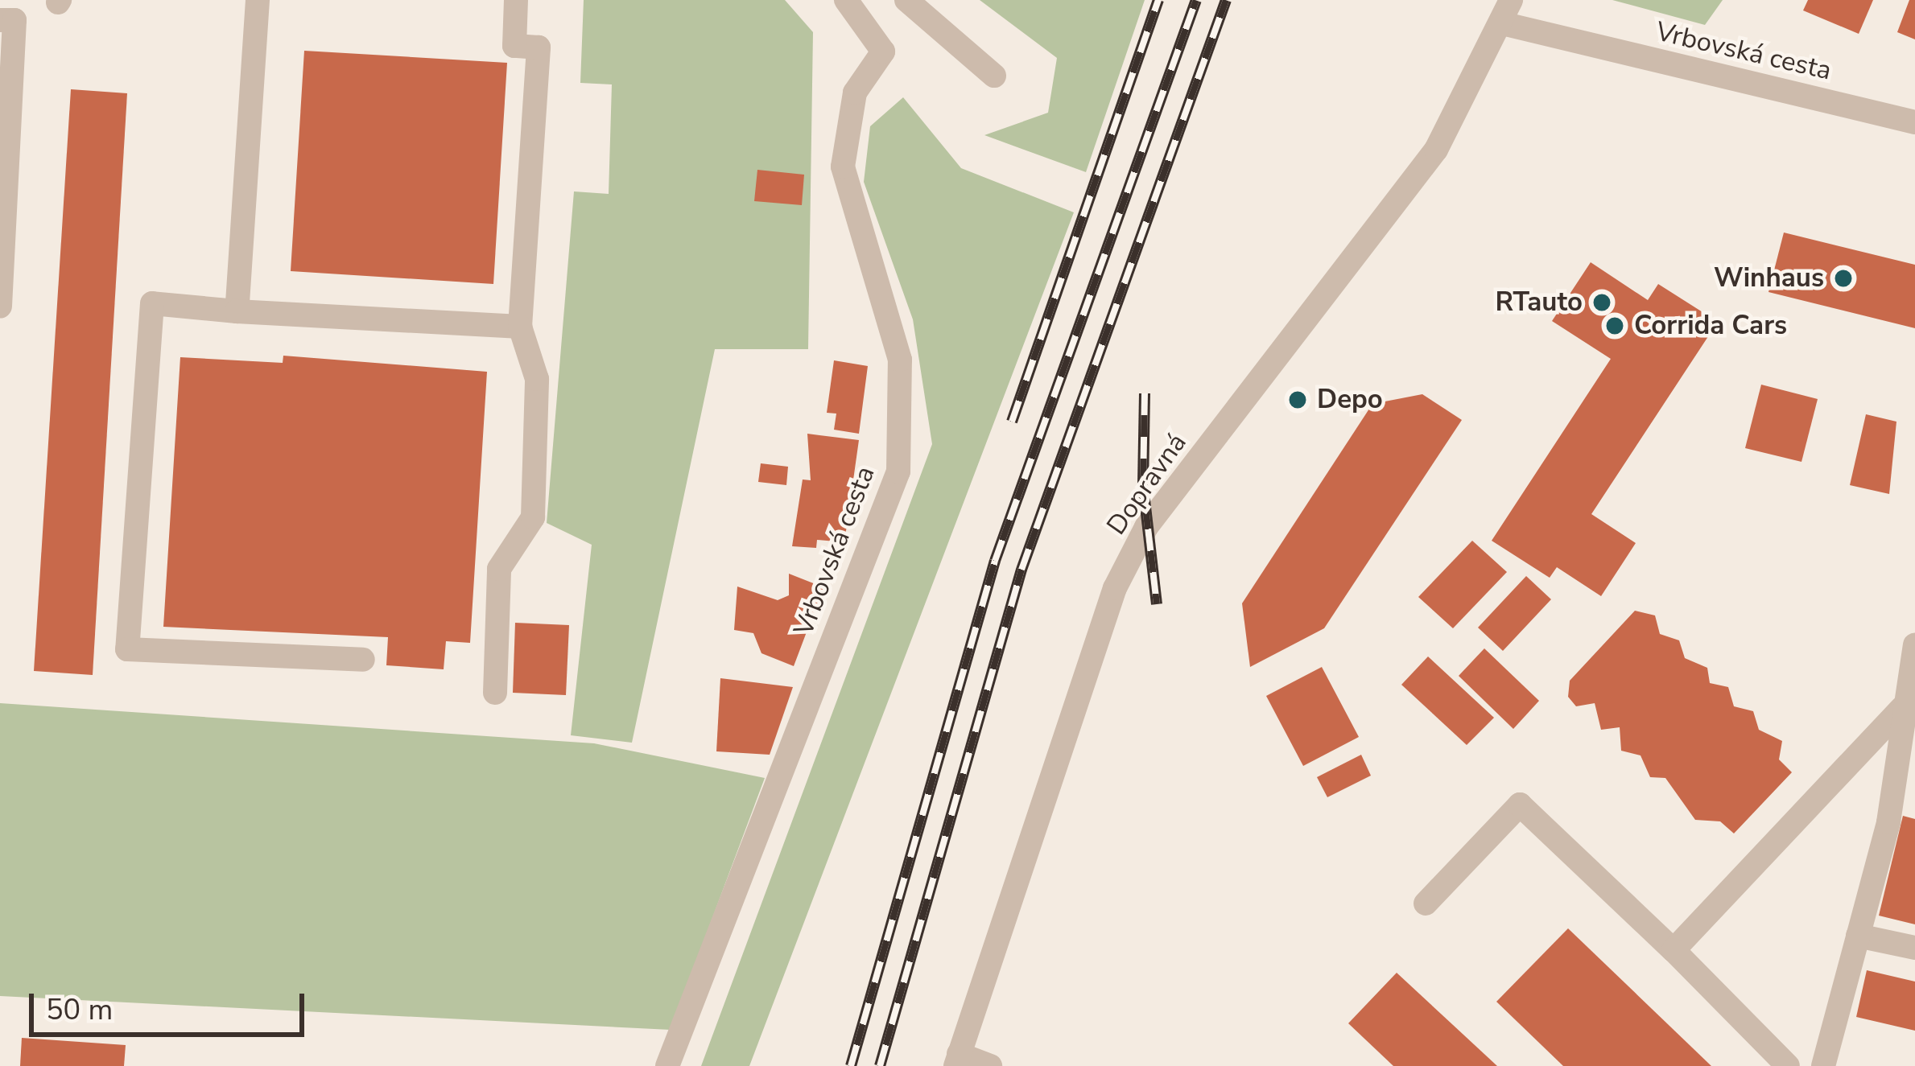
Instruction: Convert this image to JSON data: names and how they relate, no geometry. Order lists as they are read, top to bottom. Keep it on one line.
{"streets":{"street":["Vrbovská cesta","Dopravná"]},"crossings":[["Vrbovská cesta","Dopravná"]],"places":["Winhaus","RTauto","Corrida Cars","Depo"],"scale_bar":"50 m"}
